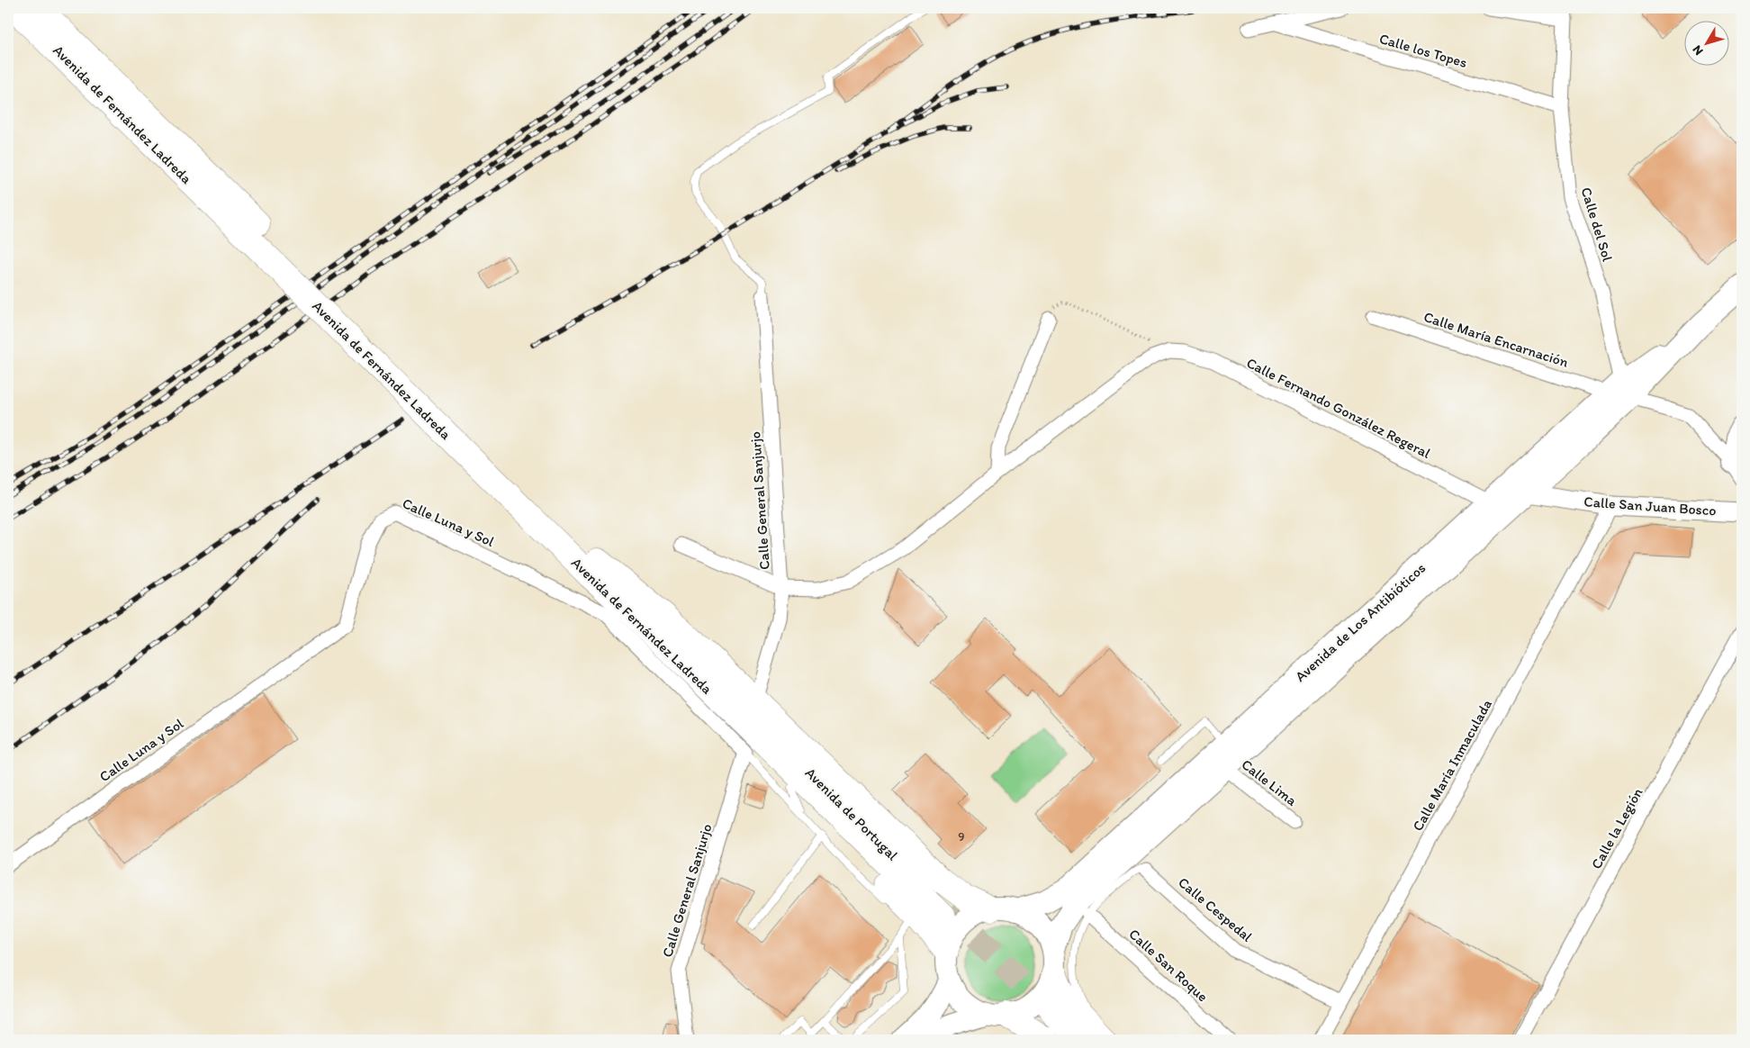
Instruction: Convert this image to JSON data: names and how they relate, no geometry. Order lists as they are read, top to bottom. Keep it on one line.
{"streets":{"highway":["Avenida de Fernández Ladreda","Avenida de Portugal"],"main road":["Avenida de Los Antibióticos"],"street":["Calle los Topes","Calle del Sol","Calle María Encarnación","Calle Fernando González Regeral","Calle General Sanjurjo","Calle San Juan Bosco","Calle Luna y Sol","Calle María Inmaculada","Calle Lima","Calle la Legión","Calle Cespedal","Calle San Roque"]},"crossings":[["Calle los Topes","Calle del Sol"],["Avenida de Fernández Ladreda","Calle General Sanjurjo"],["Avenida de Fernández Ladreda","Calle Luna y Sol"],["Avenida de Fernández Ladreda","Avenida de Portugal"],["Calle del Sol","Calle María Encarnación"],["Calle del Sol","Avenida de Los Antibióticos"],["Calle María Encarnación","Avenida de Los Antibióticos"],["Calle Fernando González Regeral","Calle San Juan Bosco"],["Calle Fernando González Regeral","Avenida de Los Antibióticos"],["Calle General Sanjurjo","Calle Luna y Sol"],["Calle General Sanjurjo","Avenida de Portugal"],["Calle San Juan Bosco","Avenida de Los Antibióticos"],["Calle San Juan Bosco","Calle María Inmaculada"],["Calle Luna y Sol","Avenida de Portugal"],["Avenida de Los Antibióticos","Calle Lima"],["Calle María Inmaculada","Calle Cespedal"]],"house_numbers":["9"],"north":"bottom left"}
